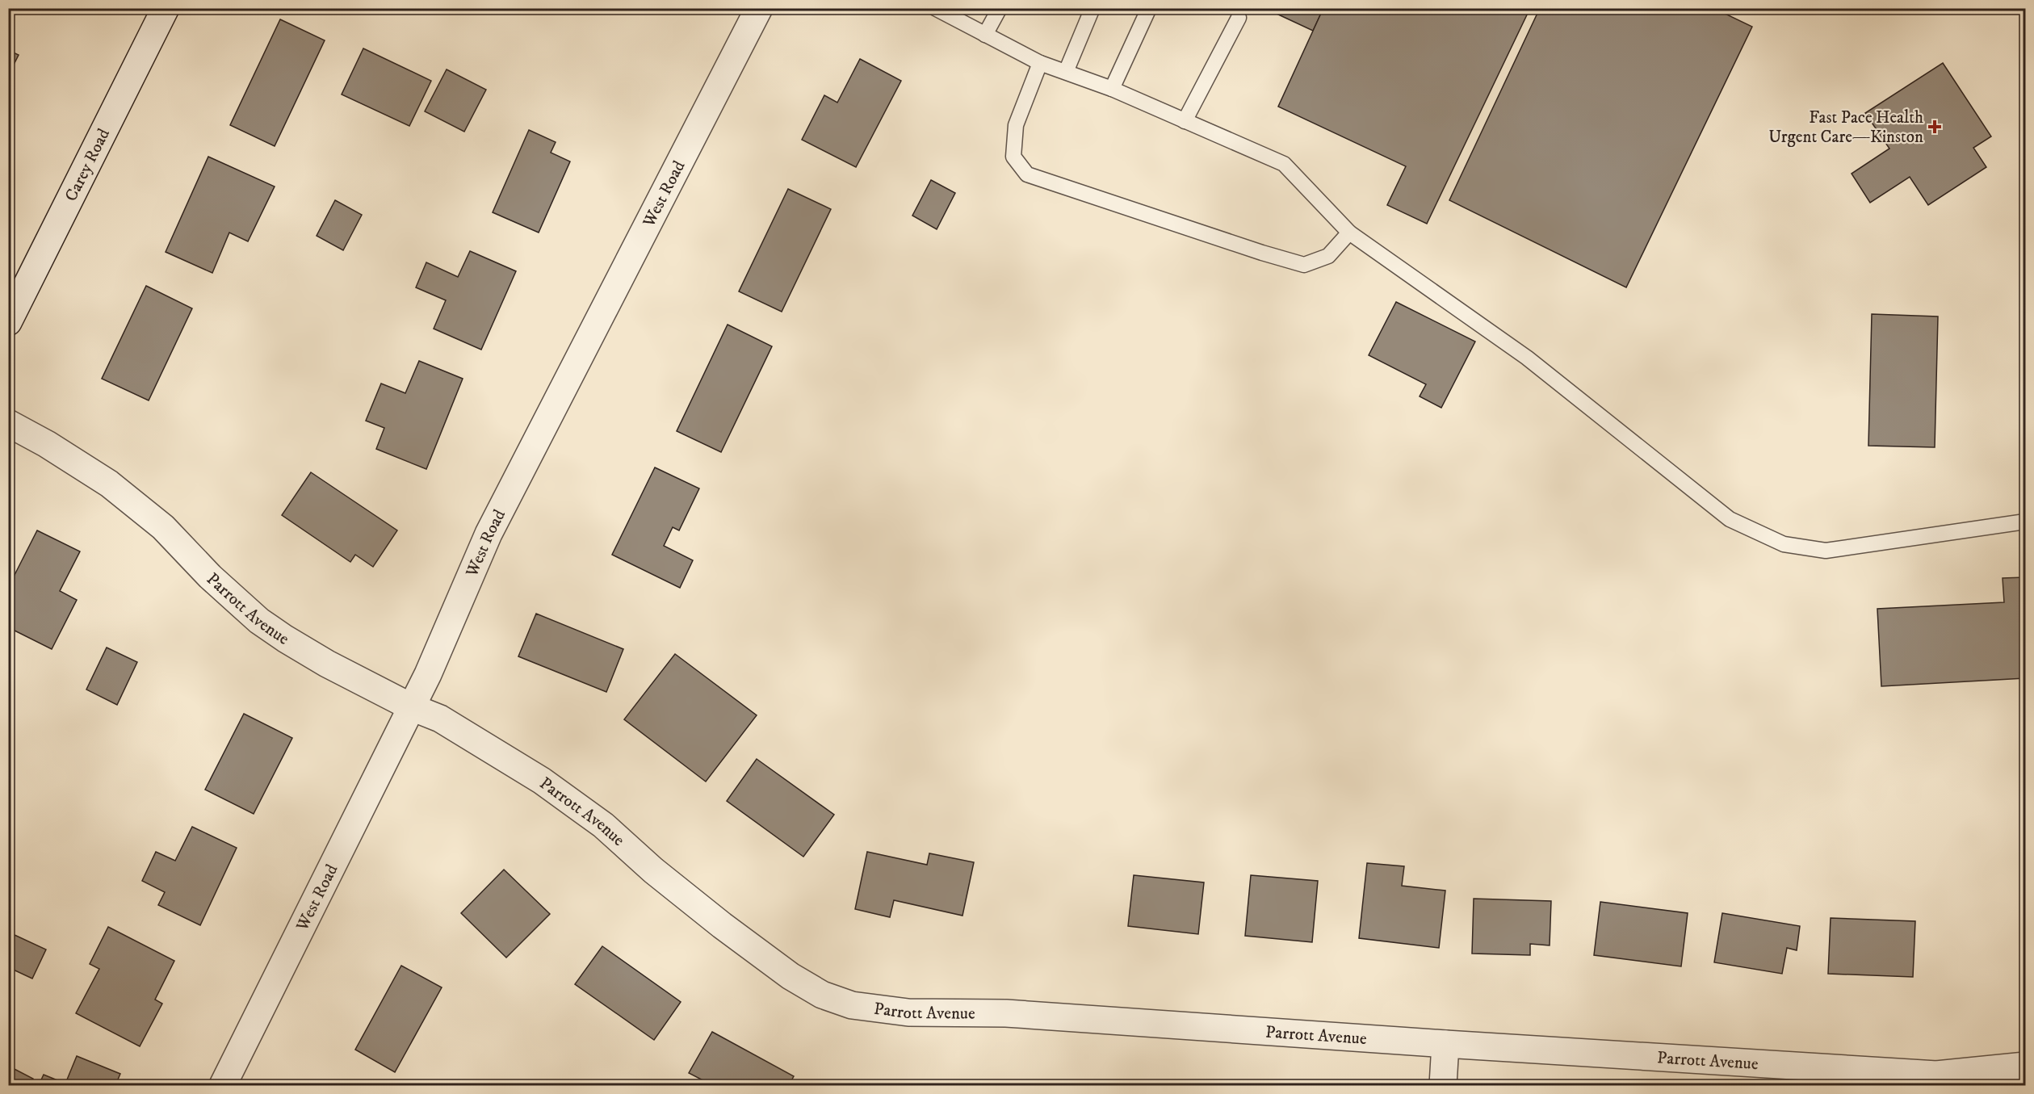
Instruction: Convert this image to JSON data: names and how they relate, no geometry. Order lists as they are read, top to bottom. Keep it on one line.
{"streets":{"street":["Carey Road","West Road","Parrott Avenue"]},"crossings":[["West Road","Parrott Avenue"]],"places":{"health":["Fast Pace Health Urgent Care—Kinston"]}}
